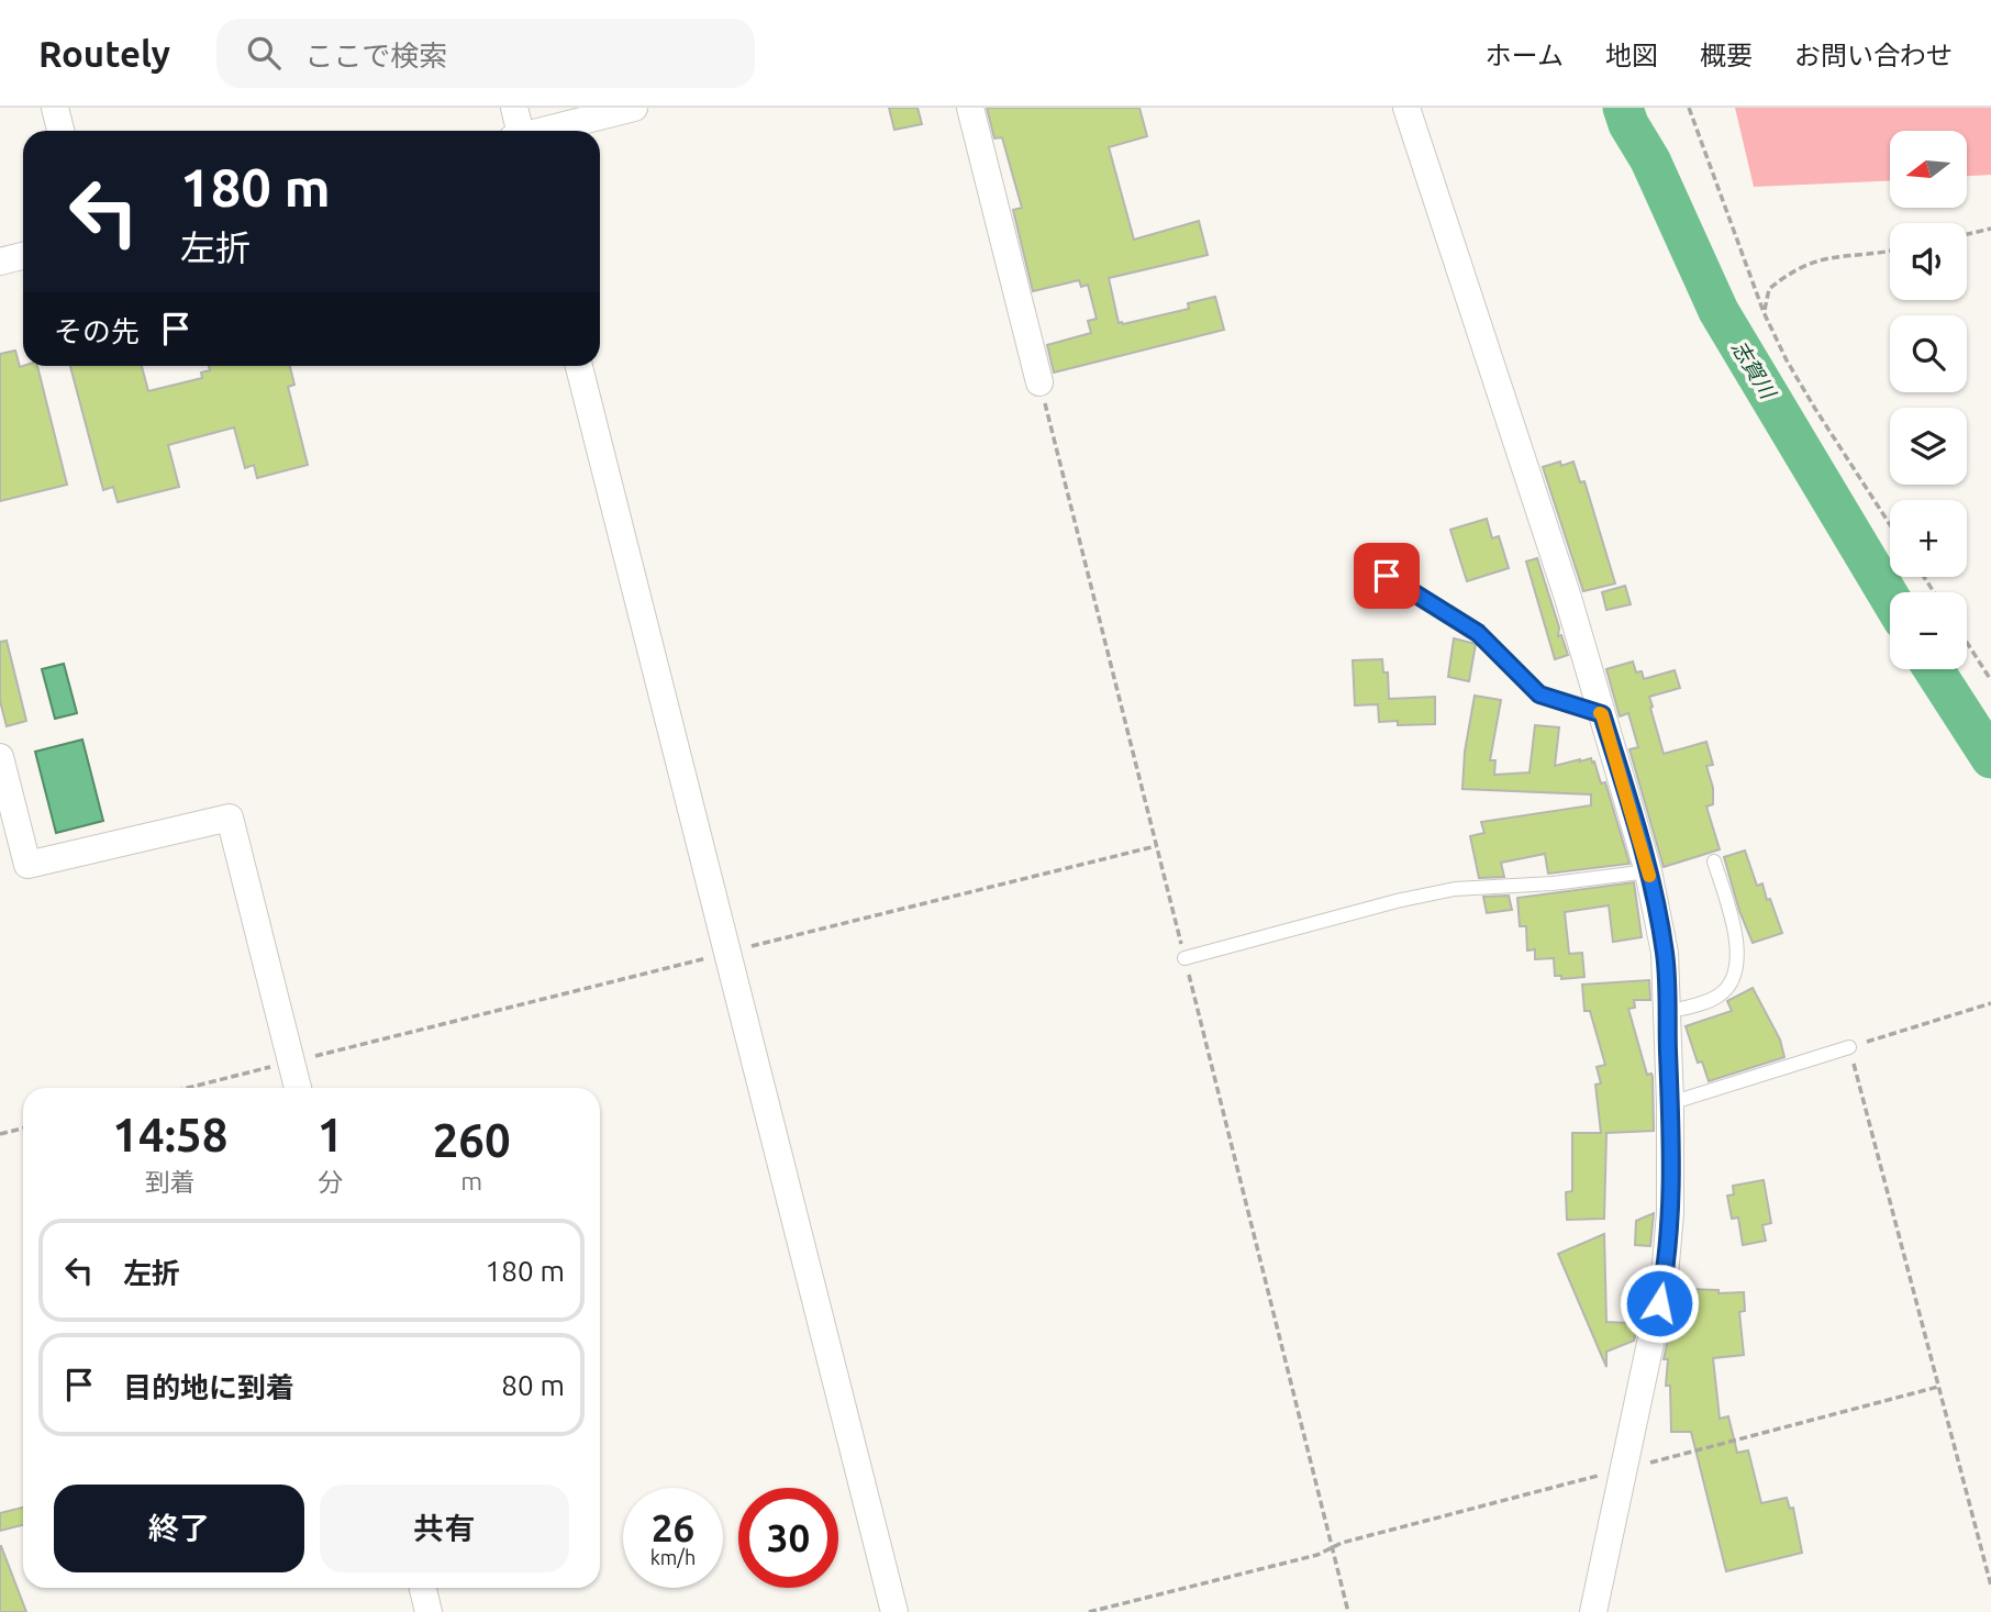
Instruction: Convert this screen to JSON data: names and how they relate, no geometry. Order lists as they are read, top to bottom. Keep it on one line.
{"water":["志賀川"],"north":"left","page":{"header":"Routely","search":"ここで検索","nav":["ホーム","地図","概要","お問い合わせ"],"map_buttons":["+","−"],"turn":["180 m","左折"],"then":"その先","eta":["14:58","到着","1","分","260","m"],"list":[{"name":"左折","value":"180 m"},{"name":"目的地に到着","value":"80 m"}],"buttons":["終了","共有"],"speed":"26 km/h","limit":"30"}}
